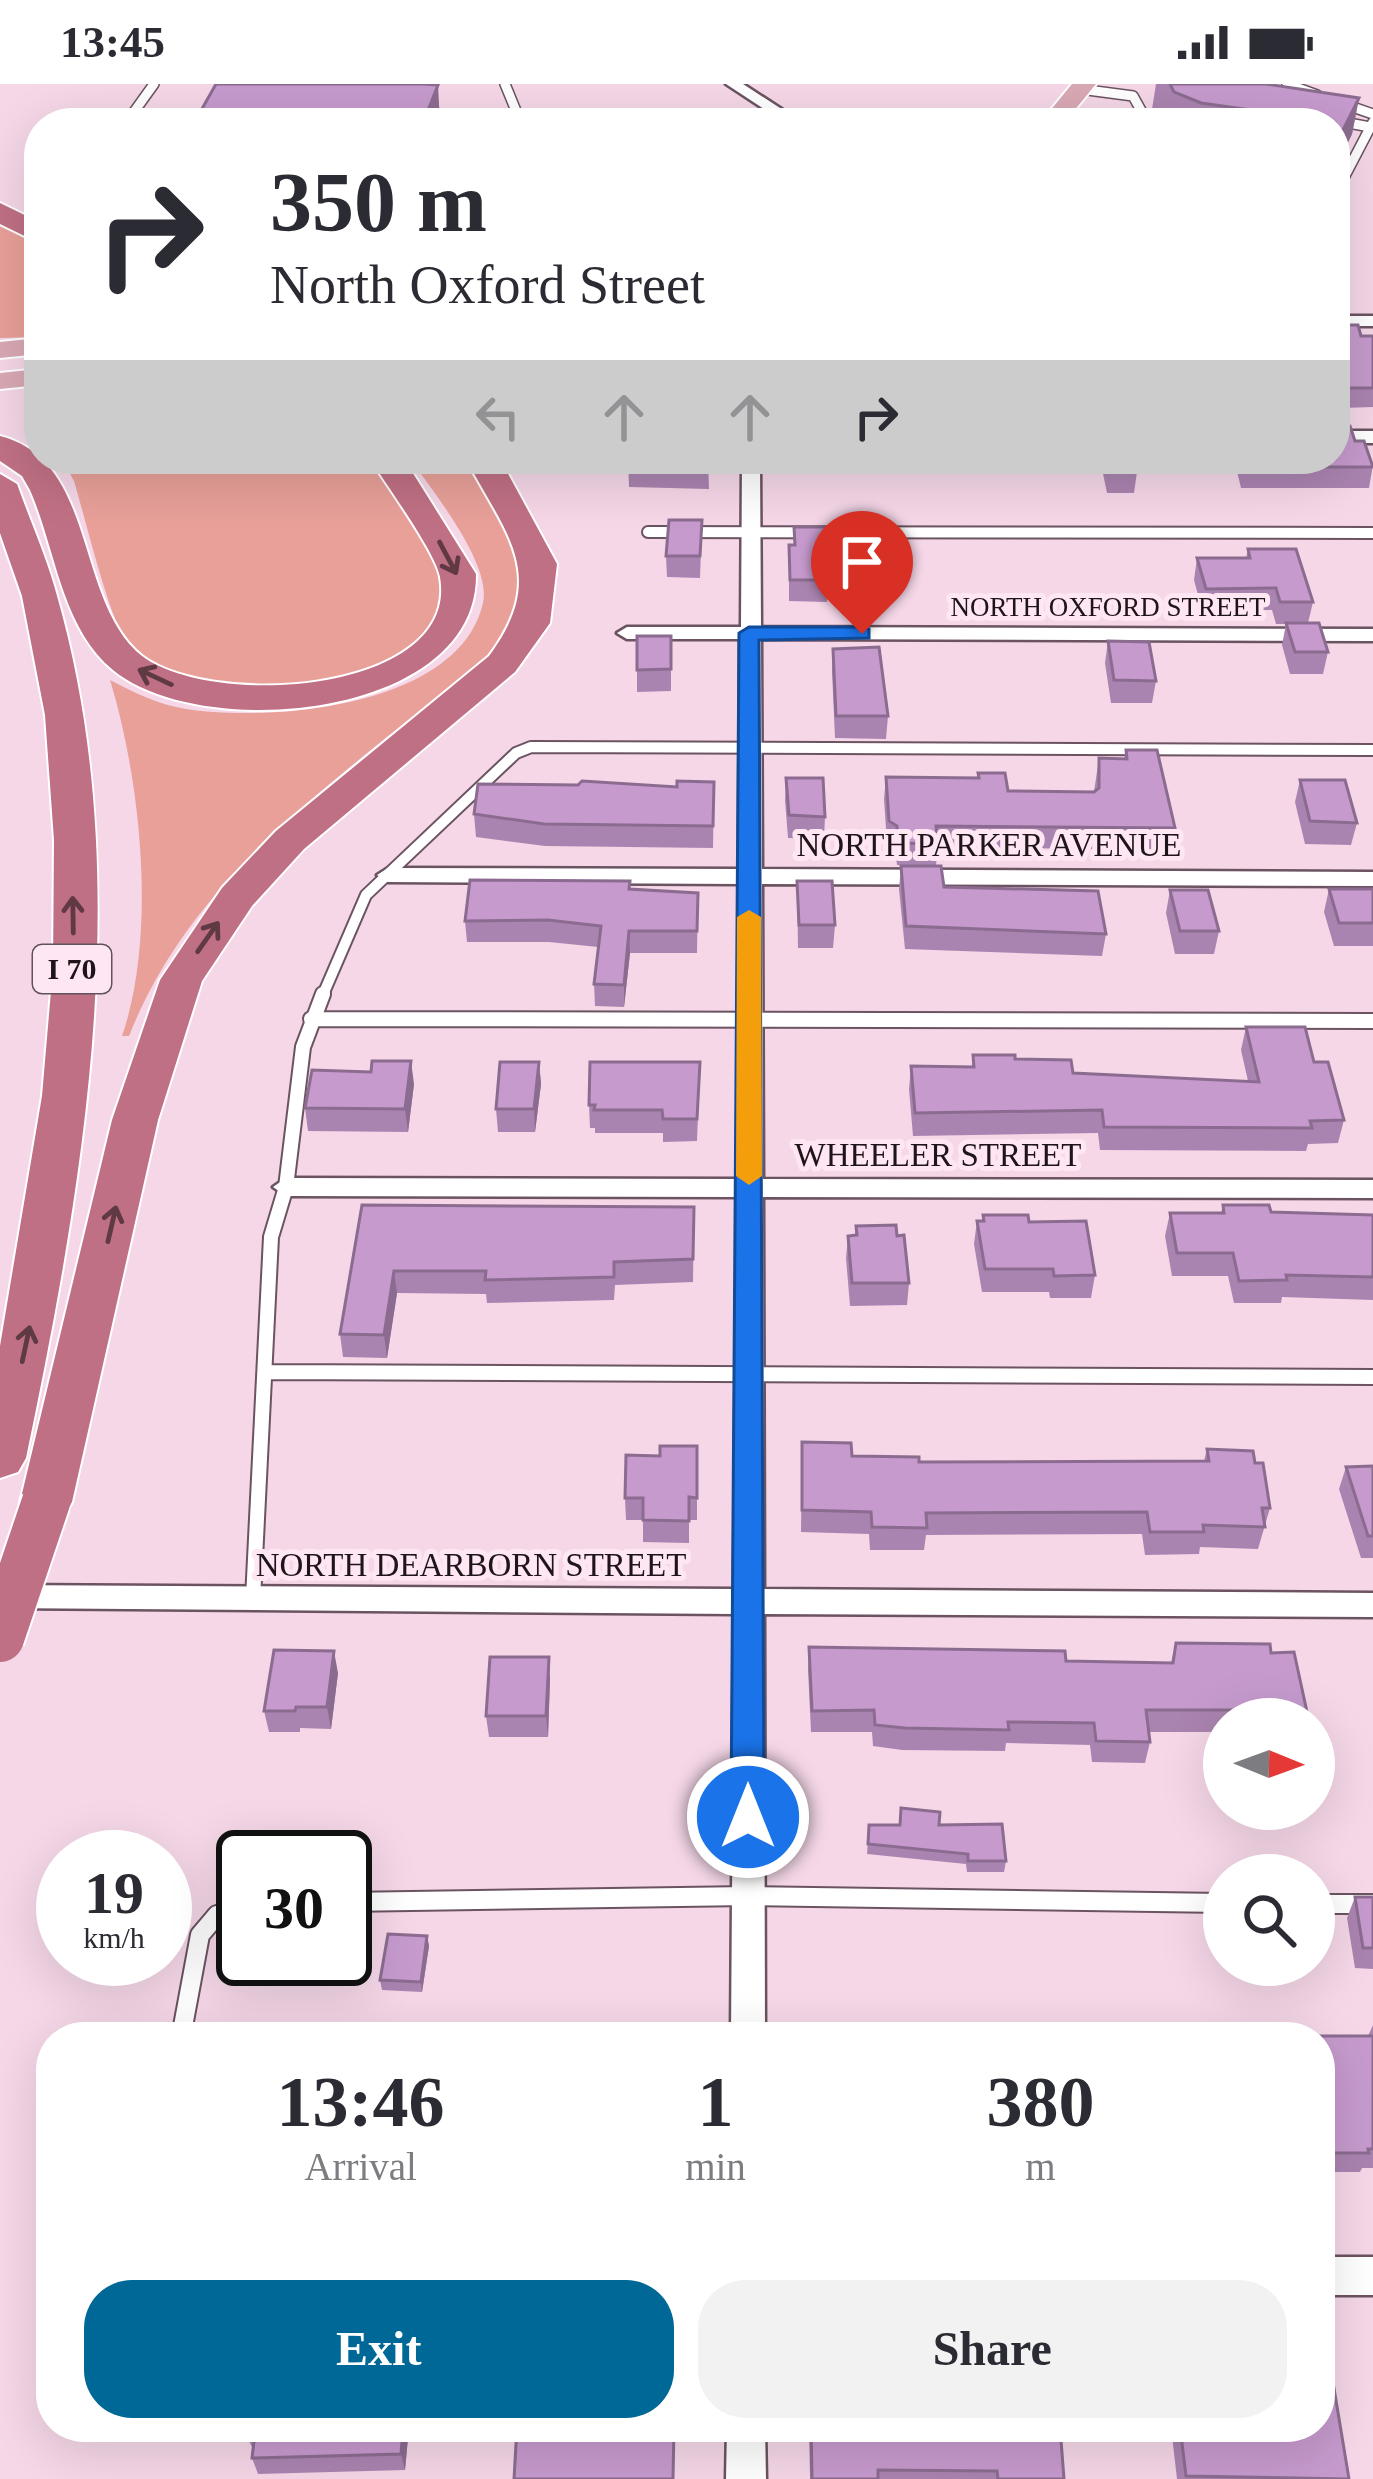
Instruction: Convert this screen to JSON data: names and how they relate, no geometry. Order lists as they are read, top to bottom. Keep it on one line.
{"streets":{"highway":["I 70"],"street":["NORTH OXFORD STREET","NORTH PARKER AVENUE","WHEELER STREET","NORTH DEARBORN STREET"]},"north":"right","page":{"status":"13:45","turn":["350 m","North Oxford Street"],"speed":"19 km/h","limit":"30","eta":["13:46","Arrival","1","min","380","m"],"buttons":["Exit","Share"]}}
